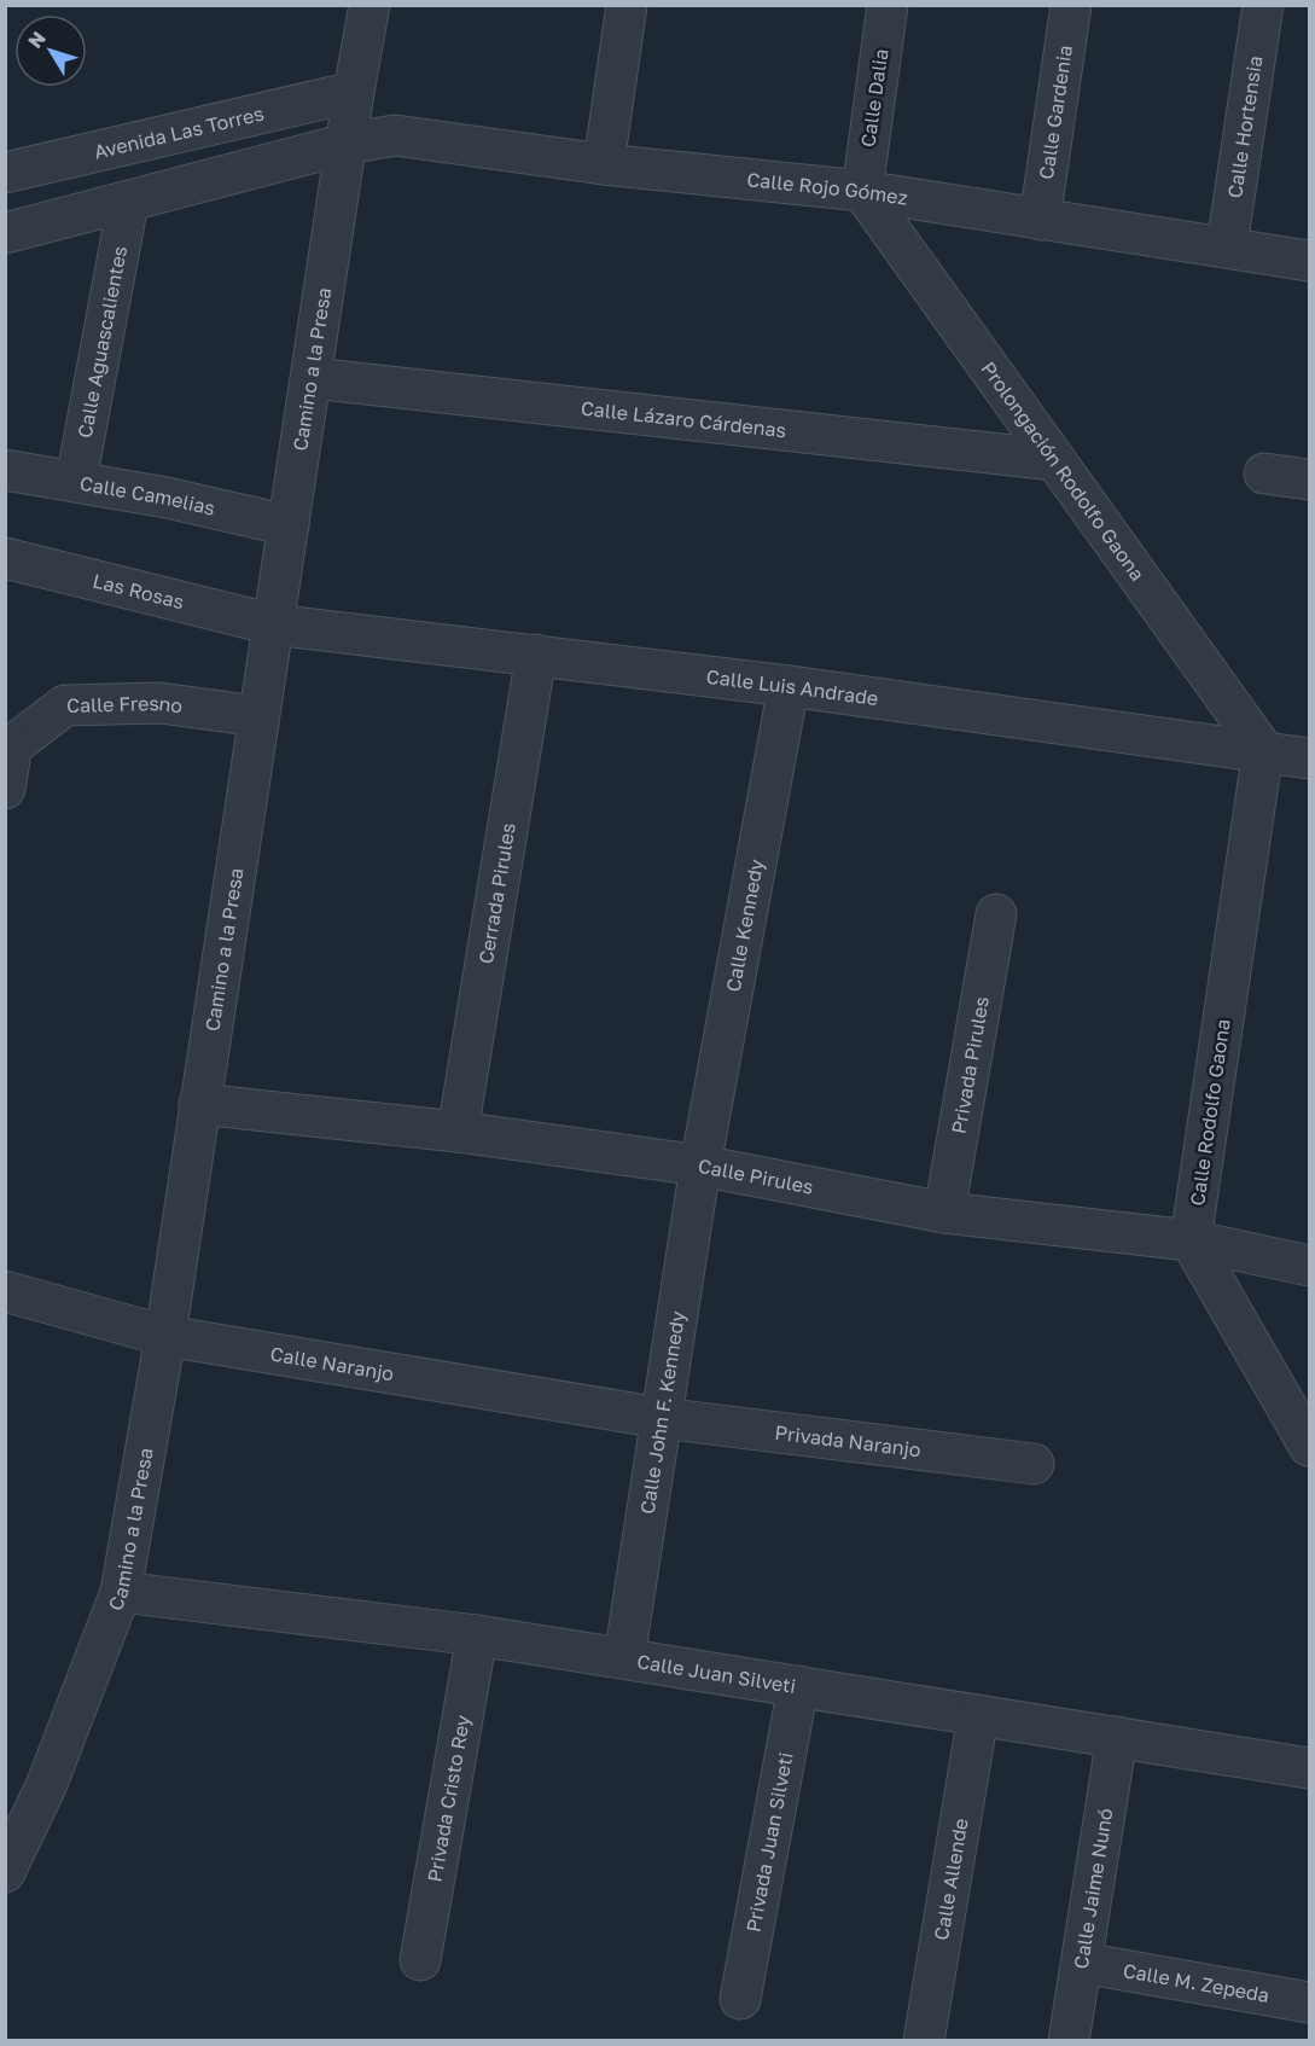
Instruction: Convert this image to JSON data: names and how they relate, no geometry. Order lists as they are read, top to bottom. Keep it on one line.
{"streets":{"street":["Calle Dalia","Calle Gardenia","Calle Hortensia","Avenida Las Torres","Calle Rojo Gómez","Calle Aguascalientes","Camino a la Presa","Calle Lázaro Cárdenas","Prolongación Rodolfo Gaona","Calle Camelias","Las Rosas","Calle Luis Andrade","Calle Fresno","Cerrada Pirules","Calle Kennedy","Privada Pirules","Calle Rodolfo Gaona","Calle Pirules","Calle Naranjo","Calle John F. Kennedy","Privada Naranjo","Calle Juan Silveti","Privada Cristo Rey","Privada Juan Silveti","Calle Allende","Calle Jaime Nunó","Calle M. Zepeda"]},"crossings":[["Calle Dalia","Calle Rojo Gómez"],["Calle Dalia","Prolongación Rodolfo Gaona"],["Calle Gardenia","Calle Rojo Gómez"],["Calle Hortensia","Calle Rojo Gómez"],["Avenida Las Torres","Camino a la Presa"],["Calle Rojo Gómez","Camino a la Presa"],["Calle Rojo Gómez","Prolongación Rodolfo Gaona"],["Calle Aguascalientes","Calle Camelias"],["Camino a la Presa","Calle Lázaro Cárdenas"],["Camino a la Presa","Calle Camelias"],["Camino a la Presa","Las Rosas"],["Camino a la Presa","Calle Luis Andrade"],["Camino a la Presa","Calle Fresno"],["Camino a la Presa","Calle Pirules"],["Camino a la Presa","Calle Naranjo"],["Camino a la Presa","Calle Juan Silveti"],["Calle Lázaro Cárdenas","Prolongación Rodolfo Gaona"],["Prolongación Rodolfo Gaona","Calle Luis Andrade"],["Prolongación Rodolfo Gaona","Calle Rodolfo Gaona"],["Las Rosas","Calle Luis Andrade"],["Calle Luis Andrade","Cerrada Pirules"],["Calle Luis Andrade","Calle Kennedy"],["Calle Luis Andrade","Calle Rodolfo Gaona"],["Cerrada Pirules","Calle Pirules"],["Calle Kennedy","Calle Pirules"],["Calle Kennedy","Calle John F. Kennedy"],["Privada Pirules","Calle Pirules"],["Calle Rodolfo Gaona","Calle Pirules"],["Calle Pirules","Calle John F. Kennedy"],["Calle Naranjo","Calle John F. Kennedy"],["Calle Naranjo","Privada Naranjo"],["Calle John F. Kennedy","Privada Naranjo"],["Calle John F. Kennedy","Calle Juan Silveti"],["Calle Juan Silveti","Privada Cristo Rey"],["Calle Juan Silveti","Privada Juan Silveti"],["Calle Juan Silveti","Calle Allende"],["Calle Juan Silveti","Calle Jaime Nunó"],["Calle Jaime Nunó","Calle M. Zepeda"]],"north":"top left"}
